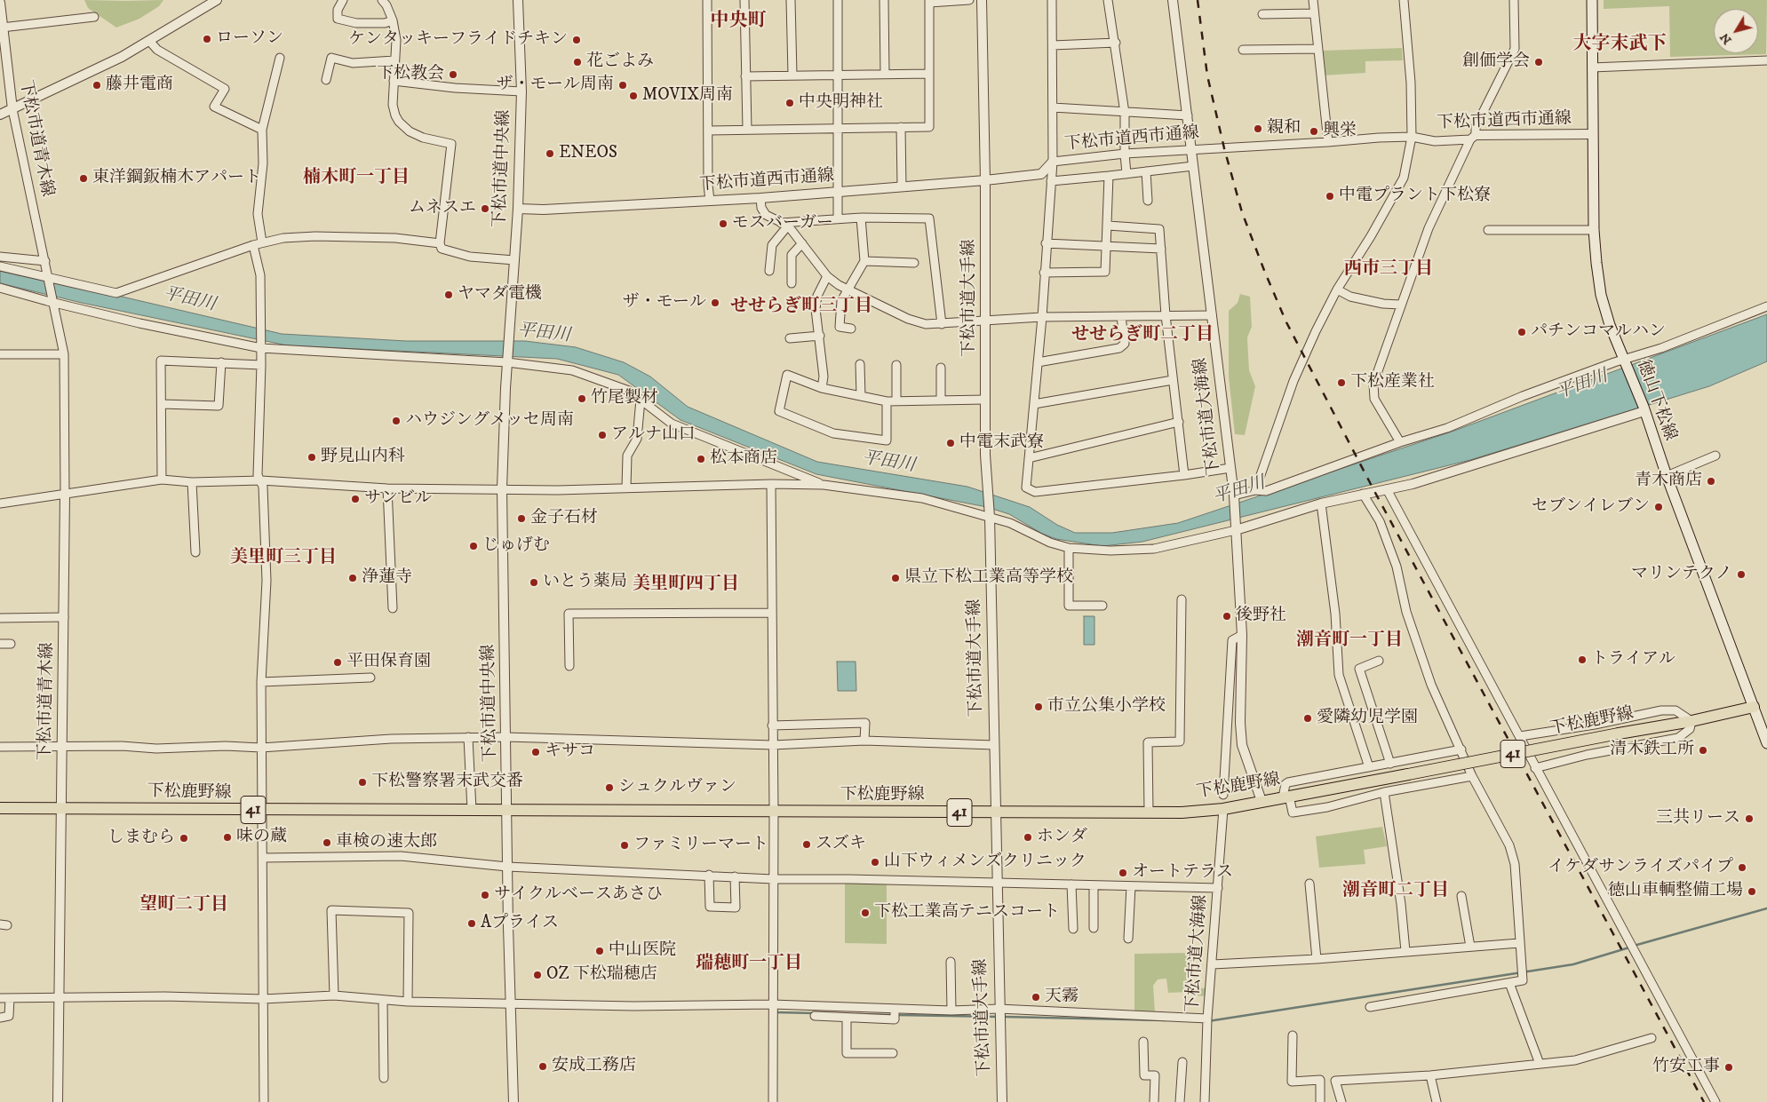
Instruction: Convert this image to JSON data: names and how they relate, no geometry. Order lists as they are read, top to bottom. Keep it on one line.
{"streets":{"main road":["徳山下松線","下松鹿野線","41"],"street":["下松市道西市通線","下松市道青木線","下松市道中央線","下松市道大手線","下松市道大海線"]},"crossings":[["下松市道西市通線","下松市道中央線"],["下松市道西市通線","下松市道大手線"],["下松市道西市通線","徳山下松線"],["下松市道西市通線","下松市道大海線"],["下松市道青木線","下松鹿野線"],["下松市道中央線","下松鹿野線"],["下松市道大手線","下松鹿野線"],["徳山下松線","下松鹿野線"],["下松市道大海線","下松鹿野線"]],"districts":["中央町","大字末武下","楠木町一丁目","西市三丁目","せせらぎ町三丁目","せせらぎ町二丁目","美里町三丁目","美里町四丁目","潮音町一丁目","潮音町二丁目","望町二丁目","瑞穂町一丁目"],"water":["平田川"],"places":["ローソン","ケンタッキーフライドチキン","花ごよみ","創価学会","下松教会","藤井電商","ザ・モール周南","MOVIX周南","中央明神社","親和","興栄","ENEOS","東洋鋼鈑楠木アパート","中電プラント下松寮","ムネスエ","モスバーガー","ヤマダ電機","ザ・モール","パチンコマルハン","下松産業社","竹尾製材","ハウジングメッセ周南","アルナ山口","中電末武寮","野見山内科","松本商店","青木商店","サンビル","セブンイレブン","金子石材","じゅげむ","マリンテクノ","浄蓮寺","県立下松工業高等学校","いとう薬局","後野社","トライアル","平田保育園","市立公集小学校","愛隣幼児学園","清木鉄工所","キサコ","下松警察署末武交番","シュクルヴァン","三共リース","味の蔵","ホンダ","しまむら","車検の速太郎","スズキ","ファミリーマート","山下ウィメンズクリニック","イケダサンライズパイプ","オートテラス","徳山車輌整備工場","サイクルベースあさひ","下松工業高テニスコート","Aプライス","中山医院","OZ 下松瑞穂店","天霧","安成工務店","竹安工事"],"north":"bottom left"}
